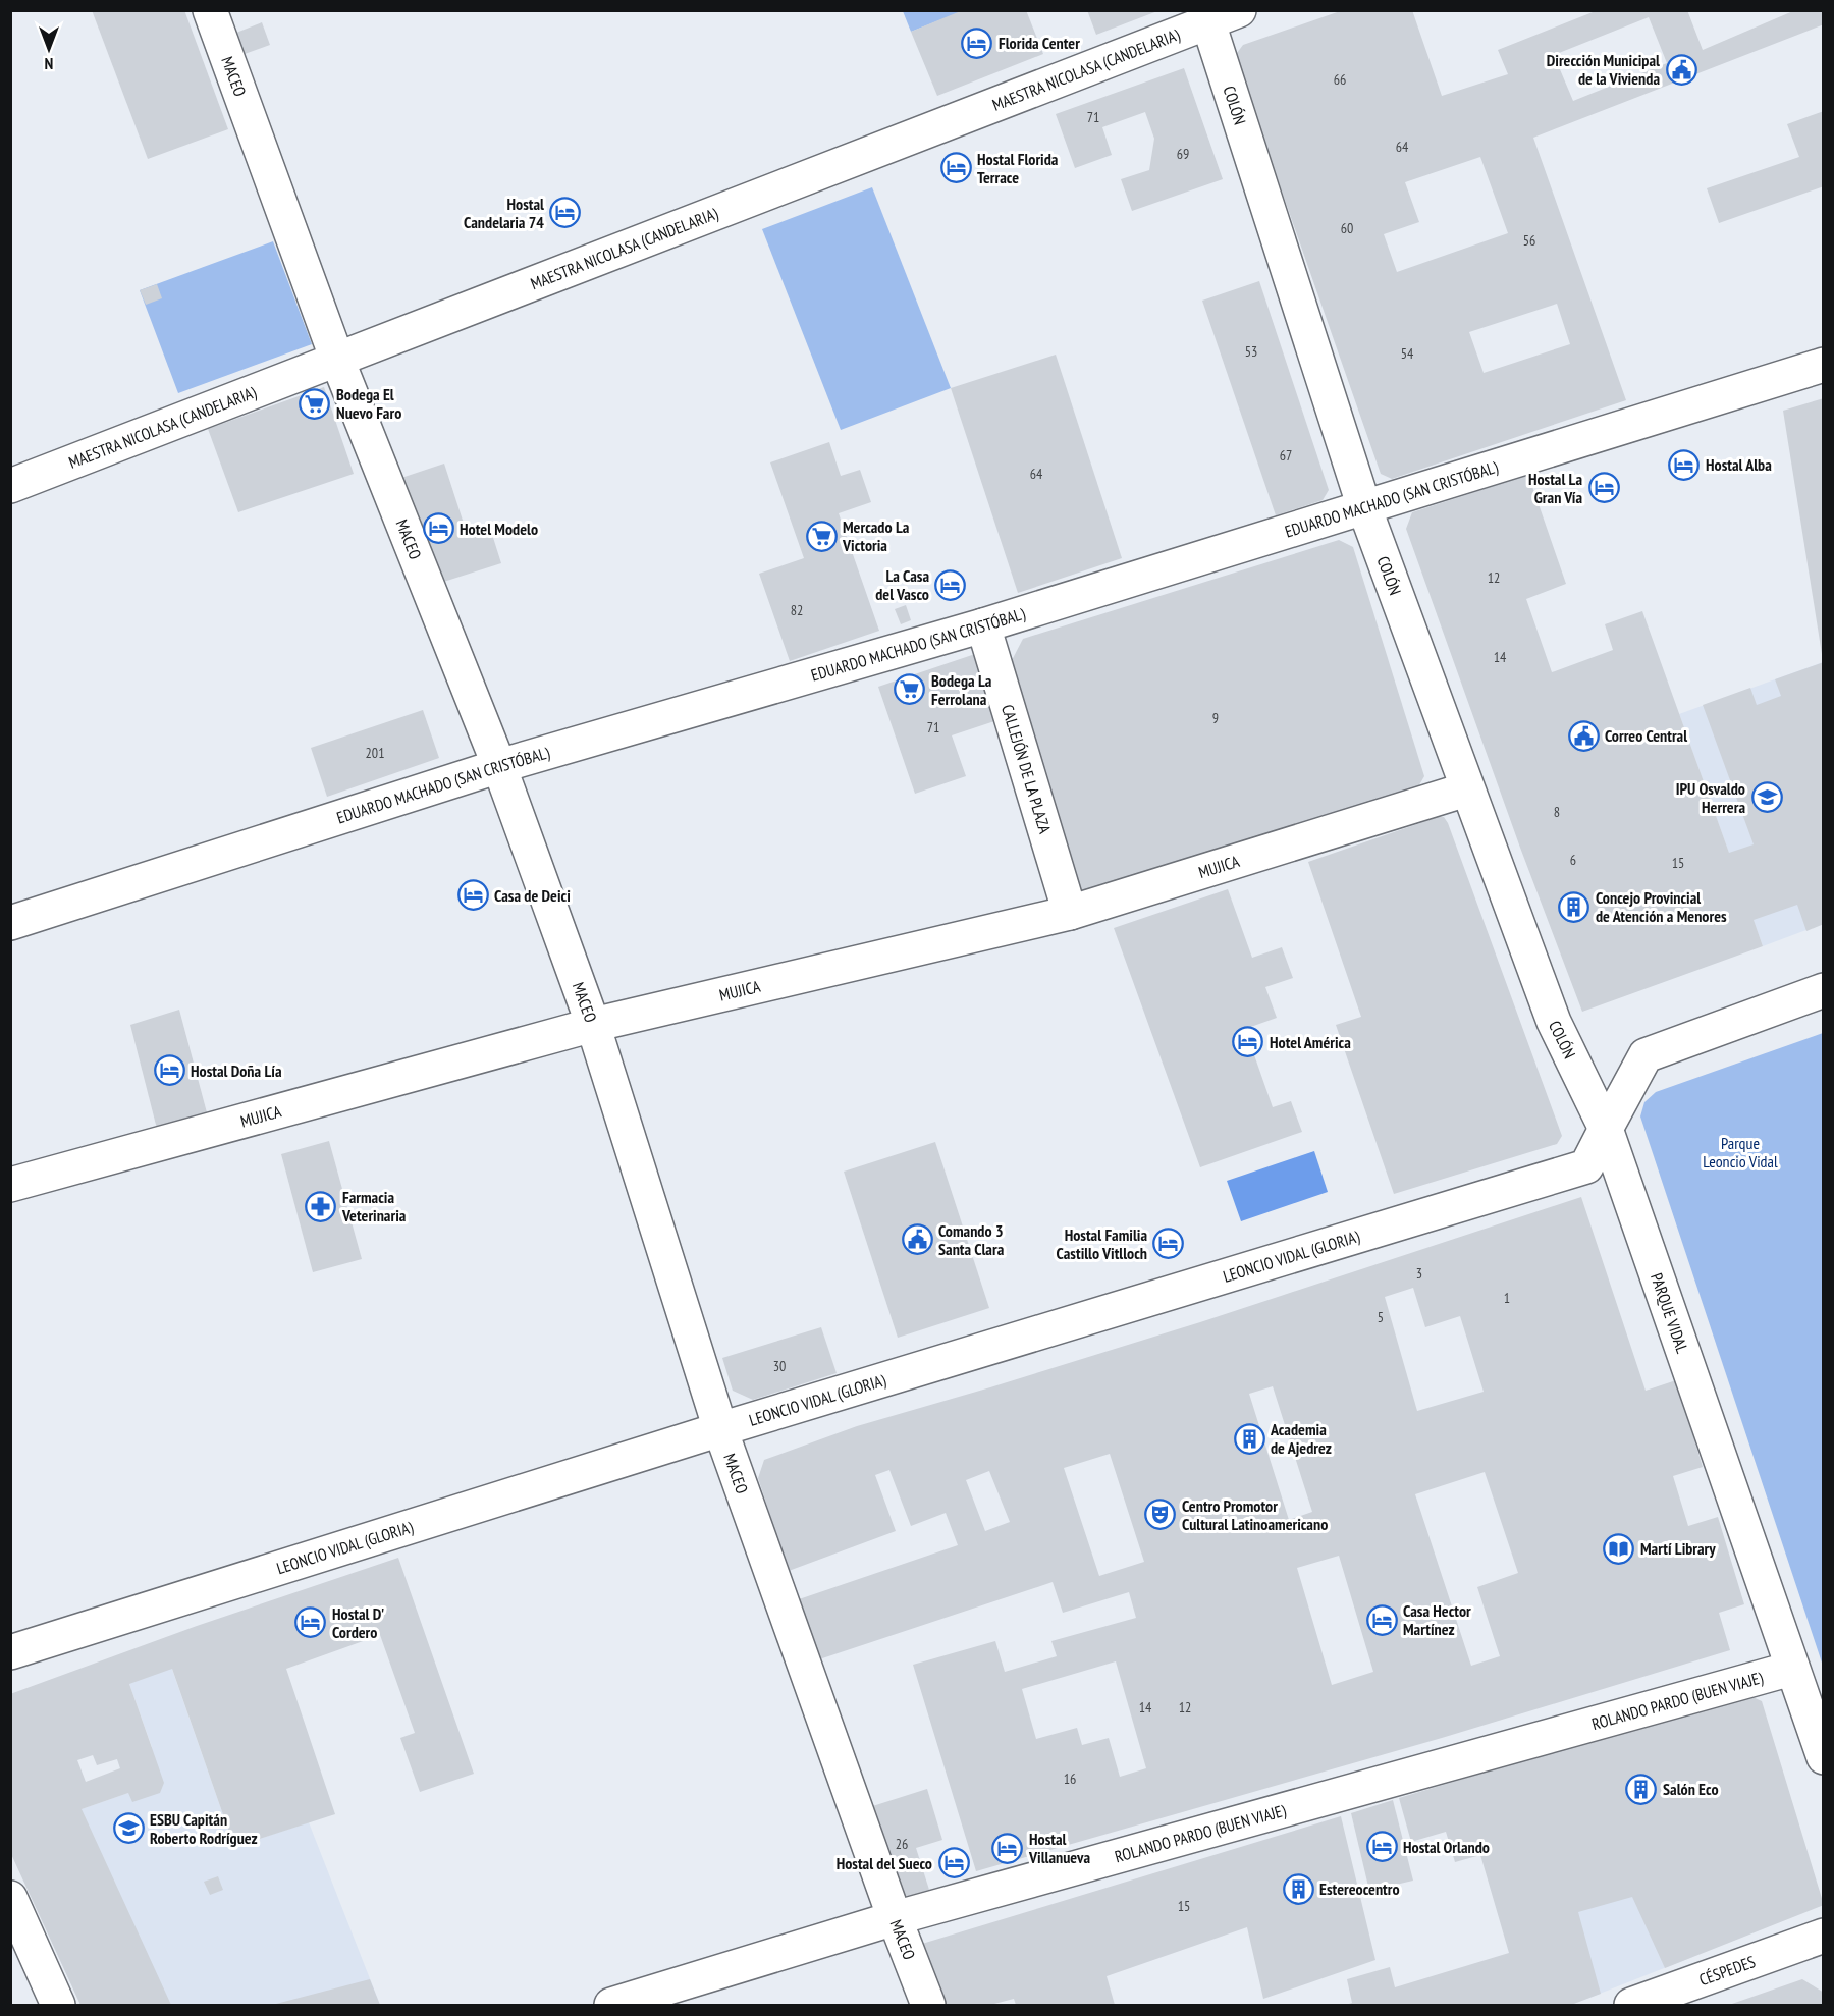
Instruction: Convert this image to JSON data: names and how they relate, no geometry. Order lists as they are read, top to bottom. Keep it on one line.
{"streets":{"street":["MAESTRA NICOLASA (CANDELARIA)","MACEO","COLÓN","EDUARDO MACHADO (SAN CRISTÓBAL)","CALLEJÓN DE LA PLAZA","MUJICA","LEONCIO VIDAL (GLORIA)","PARQUE VIDAL","ROLANDO PARDO (BUEN VIAJE)","CÉSPEDES"]},"crossings":[["MAESTRA NICOLASA (CANDELARIA)","MACEO"],["MAESTRA NICOLASA (CANDELARIA)","COLÓN"],["MACEO","EDUARDO MACHADO (SAN CRISTÓBAL)"],["MACEO","MUJICA"],["MACEO","LEONCIO VIDAL (GLORIA)"],["MACEO","ROLANDO PARDO (BUEN VIAJE)"],["COLÓN","EDUARDO MACHADO (SAN CRISTÓBAL)"],["COLÓN","MUJICA"],["COLÓN","LEONCIO VIDAL (GLORIA)"],["COLÓN","PARQUE VIDAL"],["EDUARDO MACHADO (SAN CRISTÓBAL)","CALLEJÓN DE LA PLAZA"],["CALLEJÓN DE LA PLAZA","MUJICA"],["LEONCIO VIDAL (GLORIA)","PARQUE VIDAL"],["PARQUE VIDAL","ROLANDO PARDO (BUEN VIAJE)"]],"parks":["Parque Leoncio Vidal"],"places":{"hotel":["Florida Center","Hostal Florida Terrace","Hostal Candelaria 74","Hostal Alba","Hostal La Gran Vía","Hotel Modelo","La Casa del Vasco","Casa de Deici","Hotel América","Hostal Doña Lía","Hostal Familia Castillo Vitlloch","Casa Hector Martínez","Hostal D' Cordero","Hostal Orlando","Hostal Villanueva","Hostal del Sueco"],"public building":["Dirección Municipal de la Vivienda","Correo Central","Comando 3 Santa Clara"],"supermarket":["Bodega El Nuevo Faro","Mercado La Victoria","Bodega La Ferrolana"],"school or university":["IPU Osvaldo Herrera","ESBU Capitán Roberto Rodríguez"],"building":["Concejo Provincial de Atención a Menores","Academia de Ajedrez","Salón Eco","Estereocentro"],"pharmacy":["Farmacia Veterinaria"],"theatre":["Centro Promotor Cultural Latinoamericano"],"library":["Martí Library"]},"house_numbers":["66","71","64","69","60","56","53","54","67","64","12","82","14","9","71","201","8","6","15","3","1","5","30","14","12","16","26","15"],"north":"bottom"}
